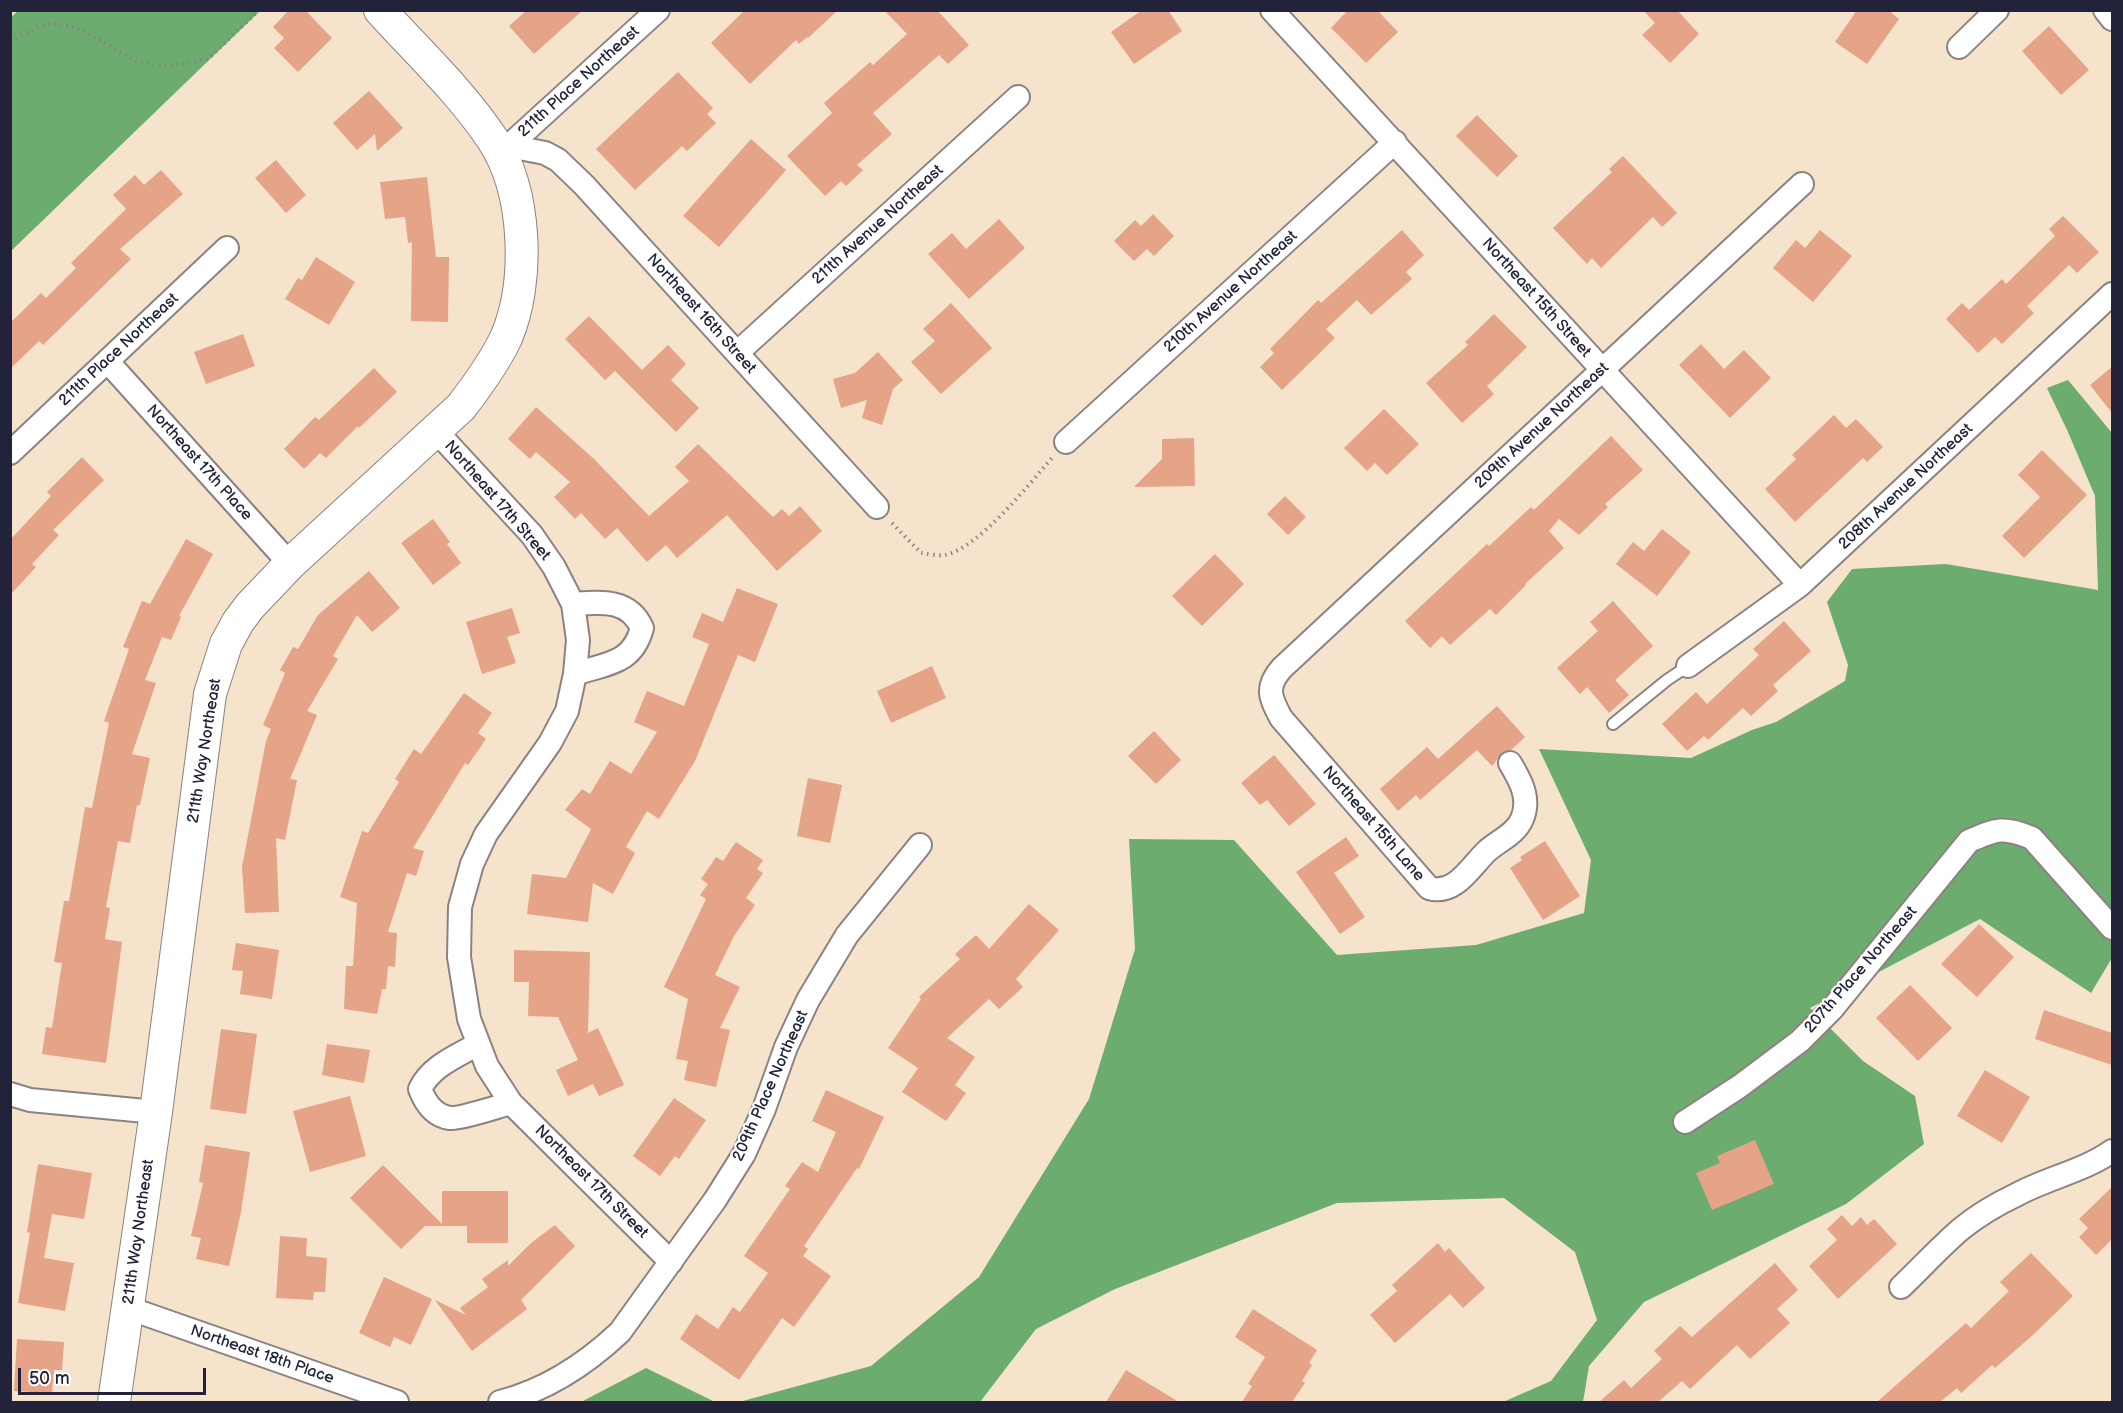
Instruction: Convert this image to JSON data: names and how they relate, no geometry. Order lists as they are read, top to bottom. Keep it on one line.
{"streets":{"street":["211th Place Northeast","211th Avenue Northeast","210th Avenue Northeast","Northeast 15th Street","Northeast 16th Street","209th Avenue Northeast","Northeast 17th Place","208th Avenue Northeast","Northeast 17th Street","211th Way Northeast","Northeast 15th Lane","207th Place Northeast","209th Place Northeast","Northeast 18th Place"]},"crossings":[["211th Place Northeast","Northeast 16th Street"],["211th Place Northeast","Northeast 17th Place"],["211th Place Northeast","211th Way Northeast"],["211th Avenue Northeast","Northeast 16th Street"],["210th Avenue Northeast","Northeast 15th Street"],["Northeast 15th Street","209th Avenue Northeast"],["Northeast 15th Street","208th Avenue Northeast"],["Northeast 16th Street","211th Way Northeast"],["209th Avenue Northeast","Northeast 15th Lane"],["Northeast 17th Place","211th Way Northeast"],["Northeast 17th Street","211th Way Northeast"],["Northeast 17th Street","209th Place Northeast"],["211th Way Northeast","Northeast 18th Place"]],"scale_bar":"50 m"}
